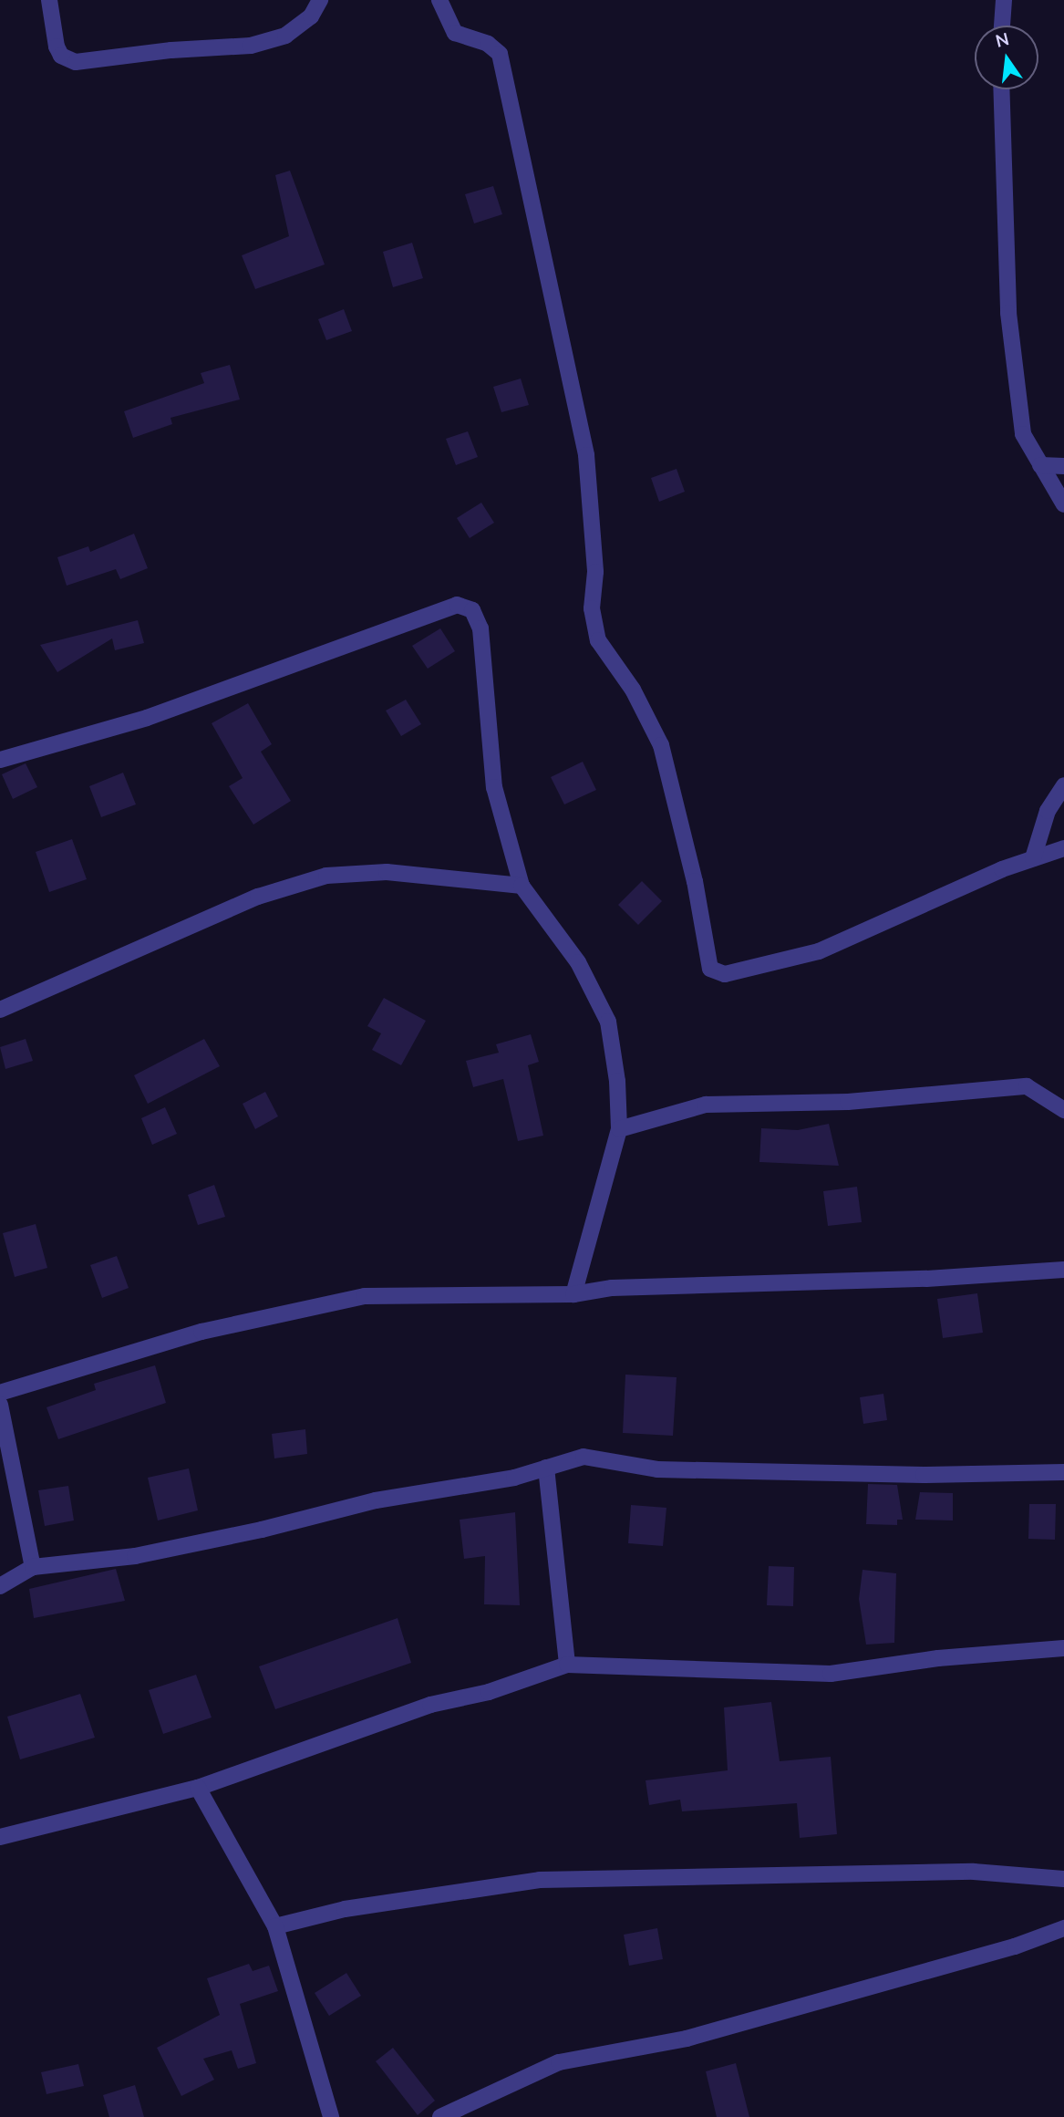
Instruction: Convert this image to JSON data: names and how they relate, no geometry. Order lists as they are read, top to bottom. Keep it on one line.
{"north":"top"}
